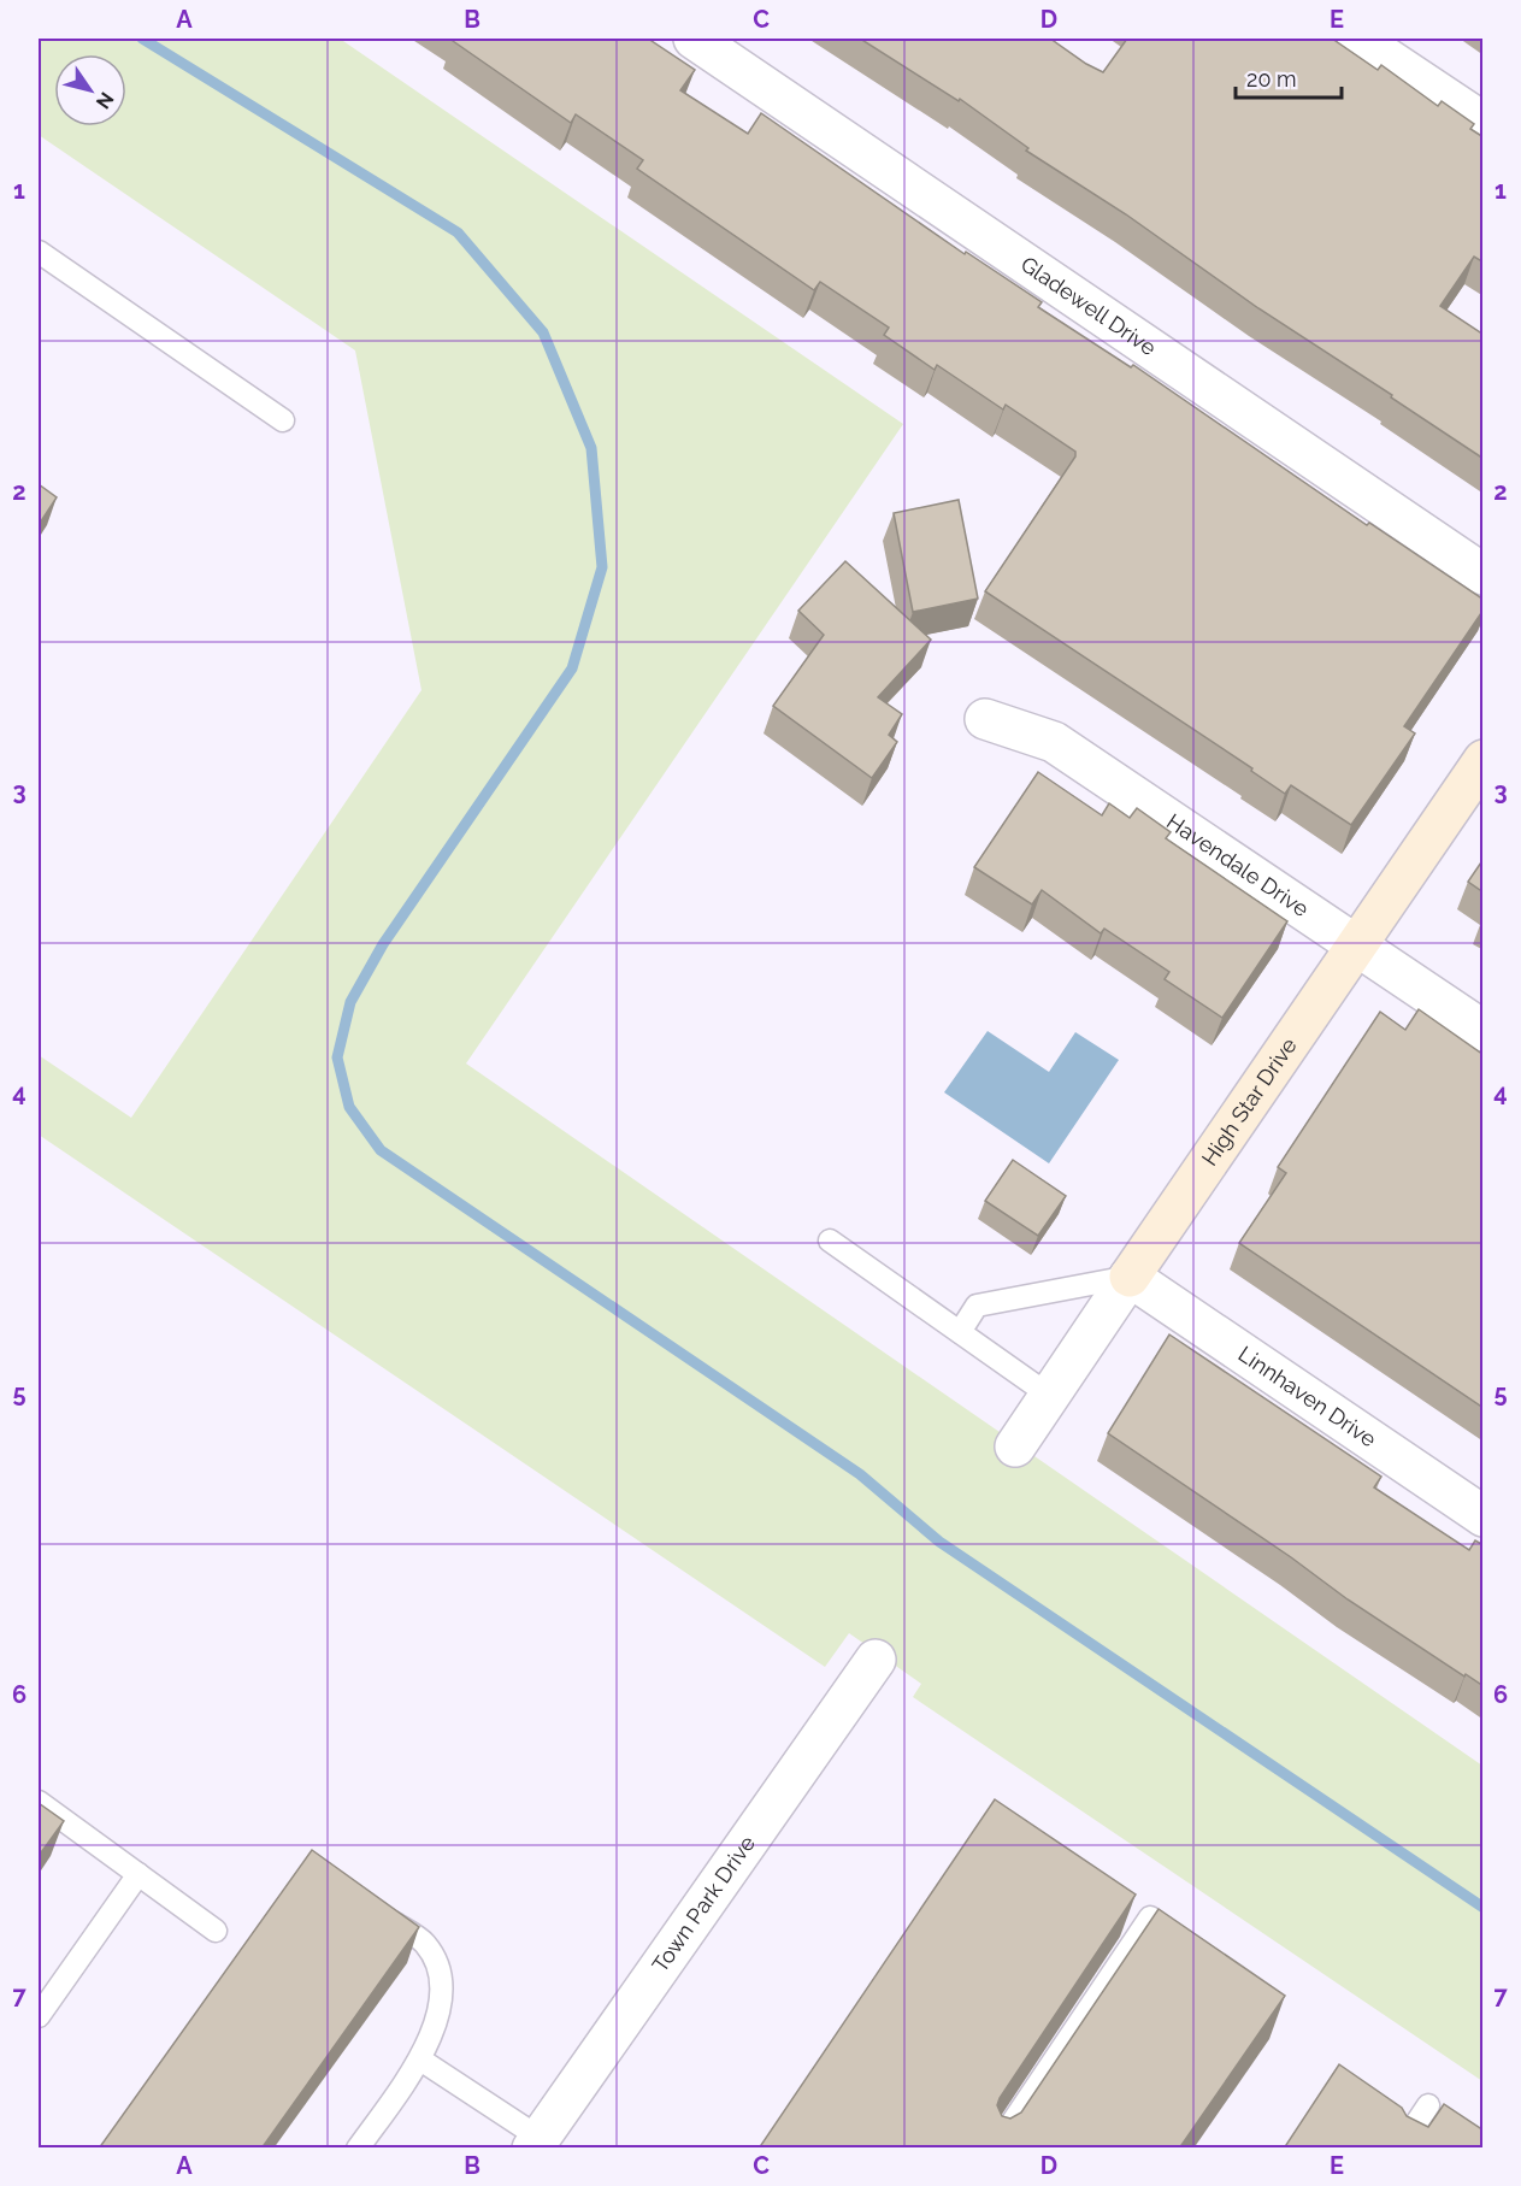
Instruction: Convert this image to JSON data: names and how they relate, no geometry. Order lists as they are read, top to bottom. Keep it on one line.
{"streets":{"street":["Gladewell Drive","Havendale Drive","High Star Drive","Linnhaven Drive","Town Park Drive"]},"crossings":[["Havendale Drive","High Star Drive"],["High Star Drive","Linnhaven Drive"]],"scale_bar":"20 m","north":"bottom right","grid":{"columns":["A","B","C","D","E"],"rows":["1","2","3","4","5","6","7"]}}
